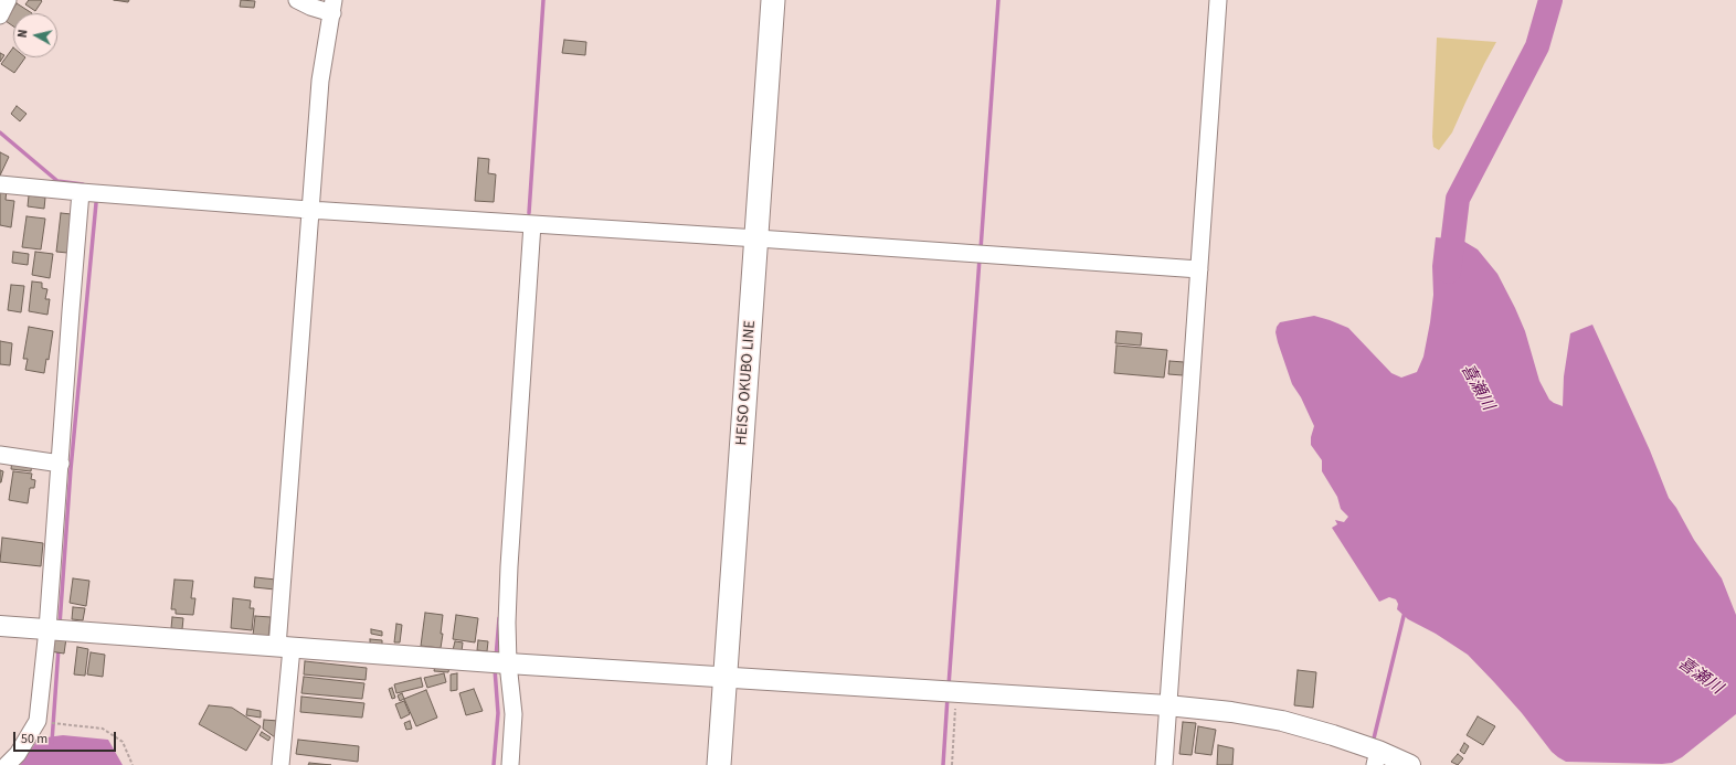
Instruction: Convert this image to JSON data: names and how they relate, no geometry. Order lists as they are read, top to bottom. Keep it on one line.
{"streets":{"main road":["HEISO OKUBO LINE"]},"water":["喜瀬川"],"scale_bar":"50 m","north":"left"}
